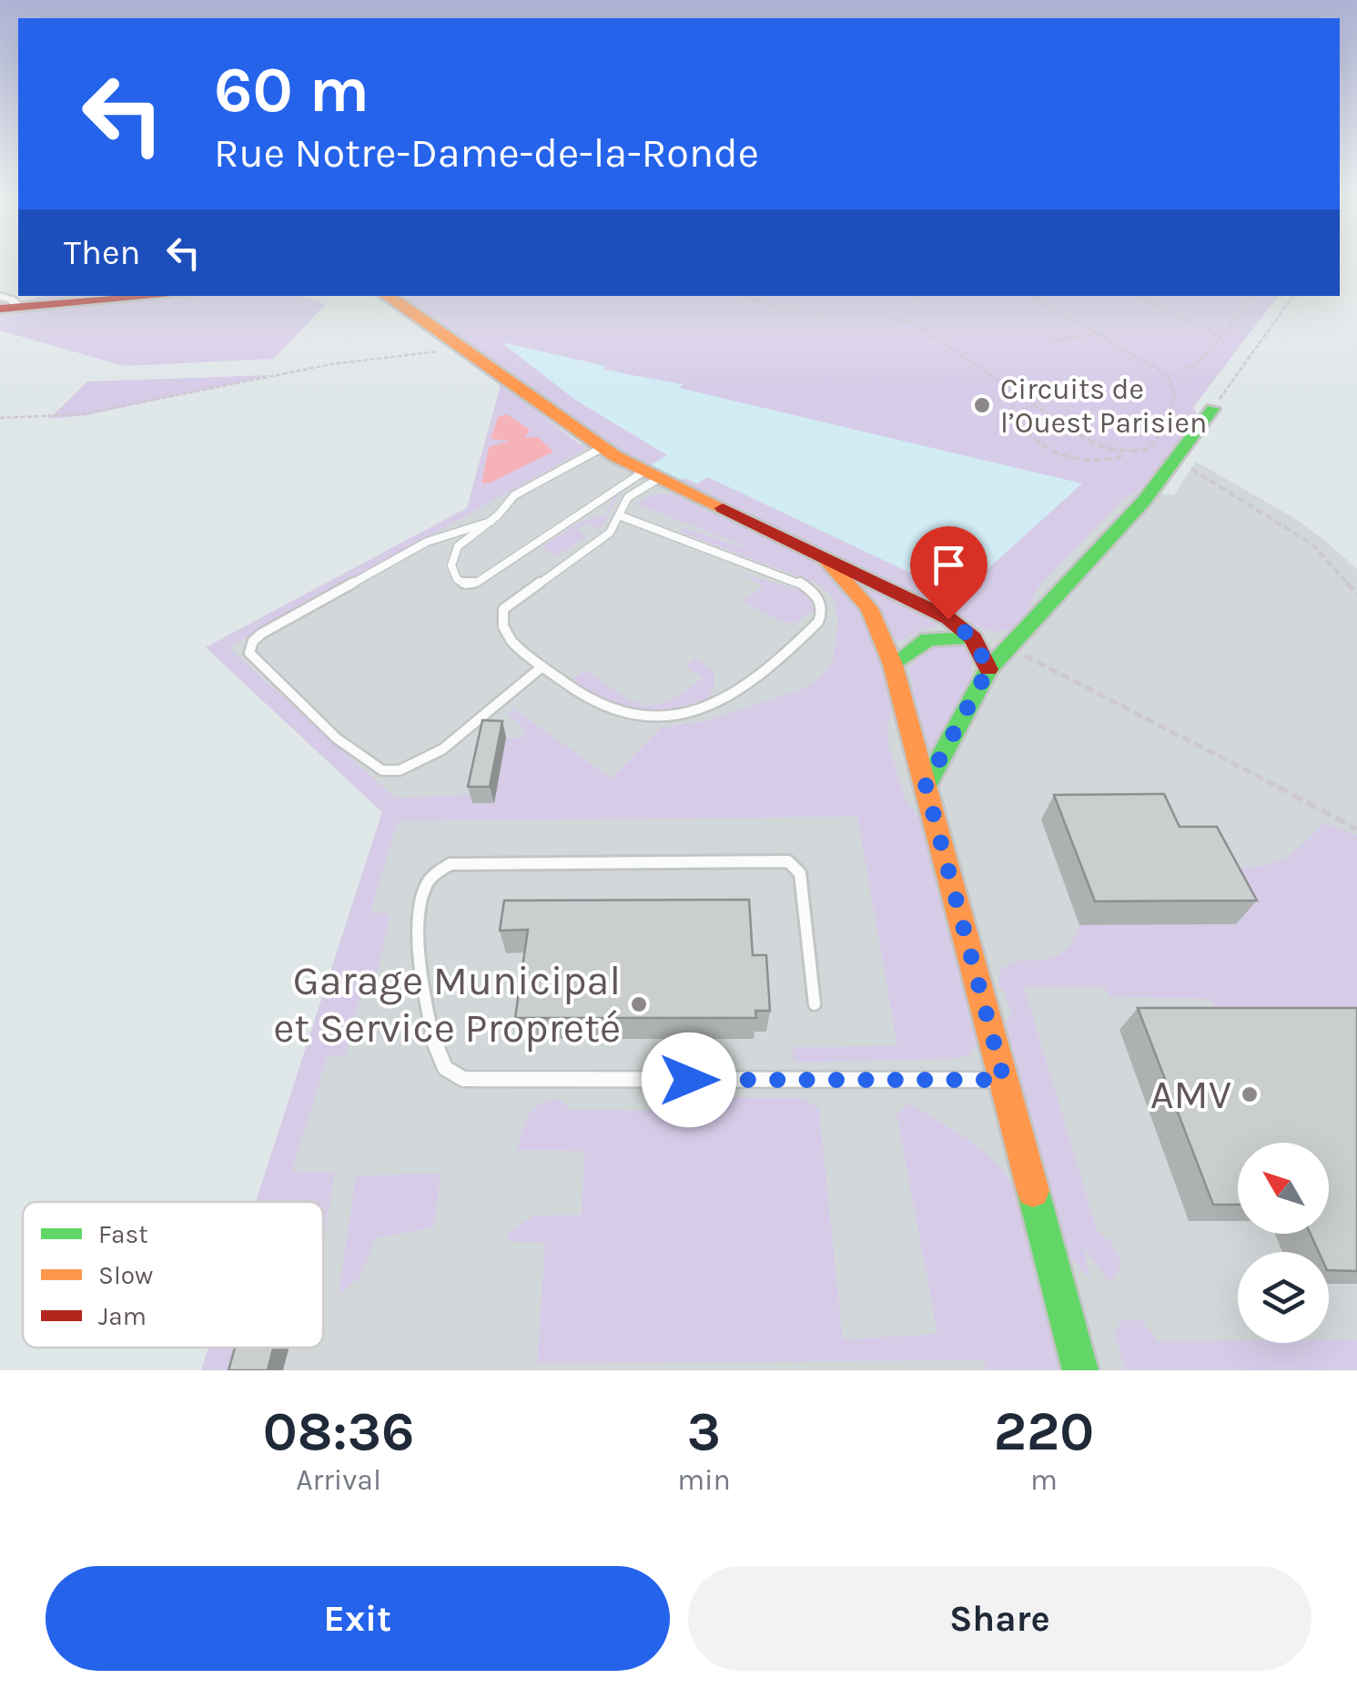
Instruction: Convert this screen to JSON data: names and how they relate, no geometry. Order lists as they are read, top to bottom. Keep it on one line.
{"places":["Circuits de l’Ouest Parisien","Garage Municipal et Service Propreté","AMV"],"legend":["Fast","Slow","Jam"],"north":"top left","page":{"turn":["60 m","Rue Notre-Dame-de-la-Ronde"],"then":"Then","eta":["08:36","Arrival","3","min","220","m"],"buttons":["Exit","Share"]}}
